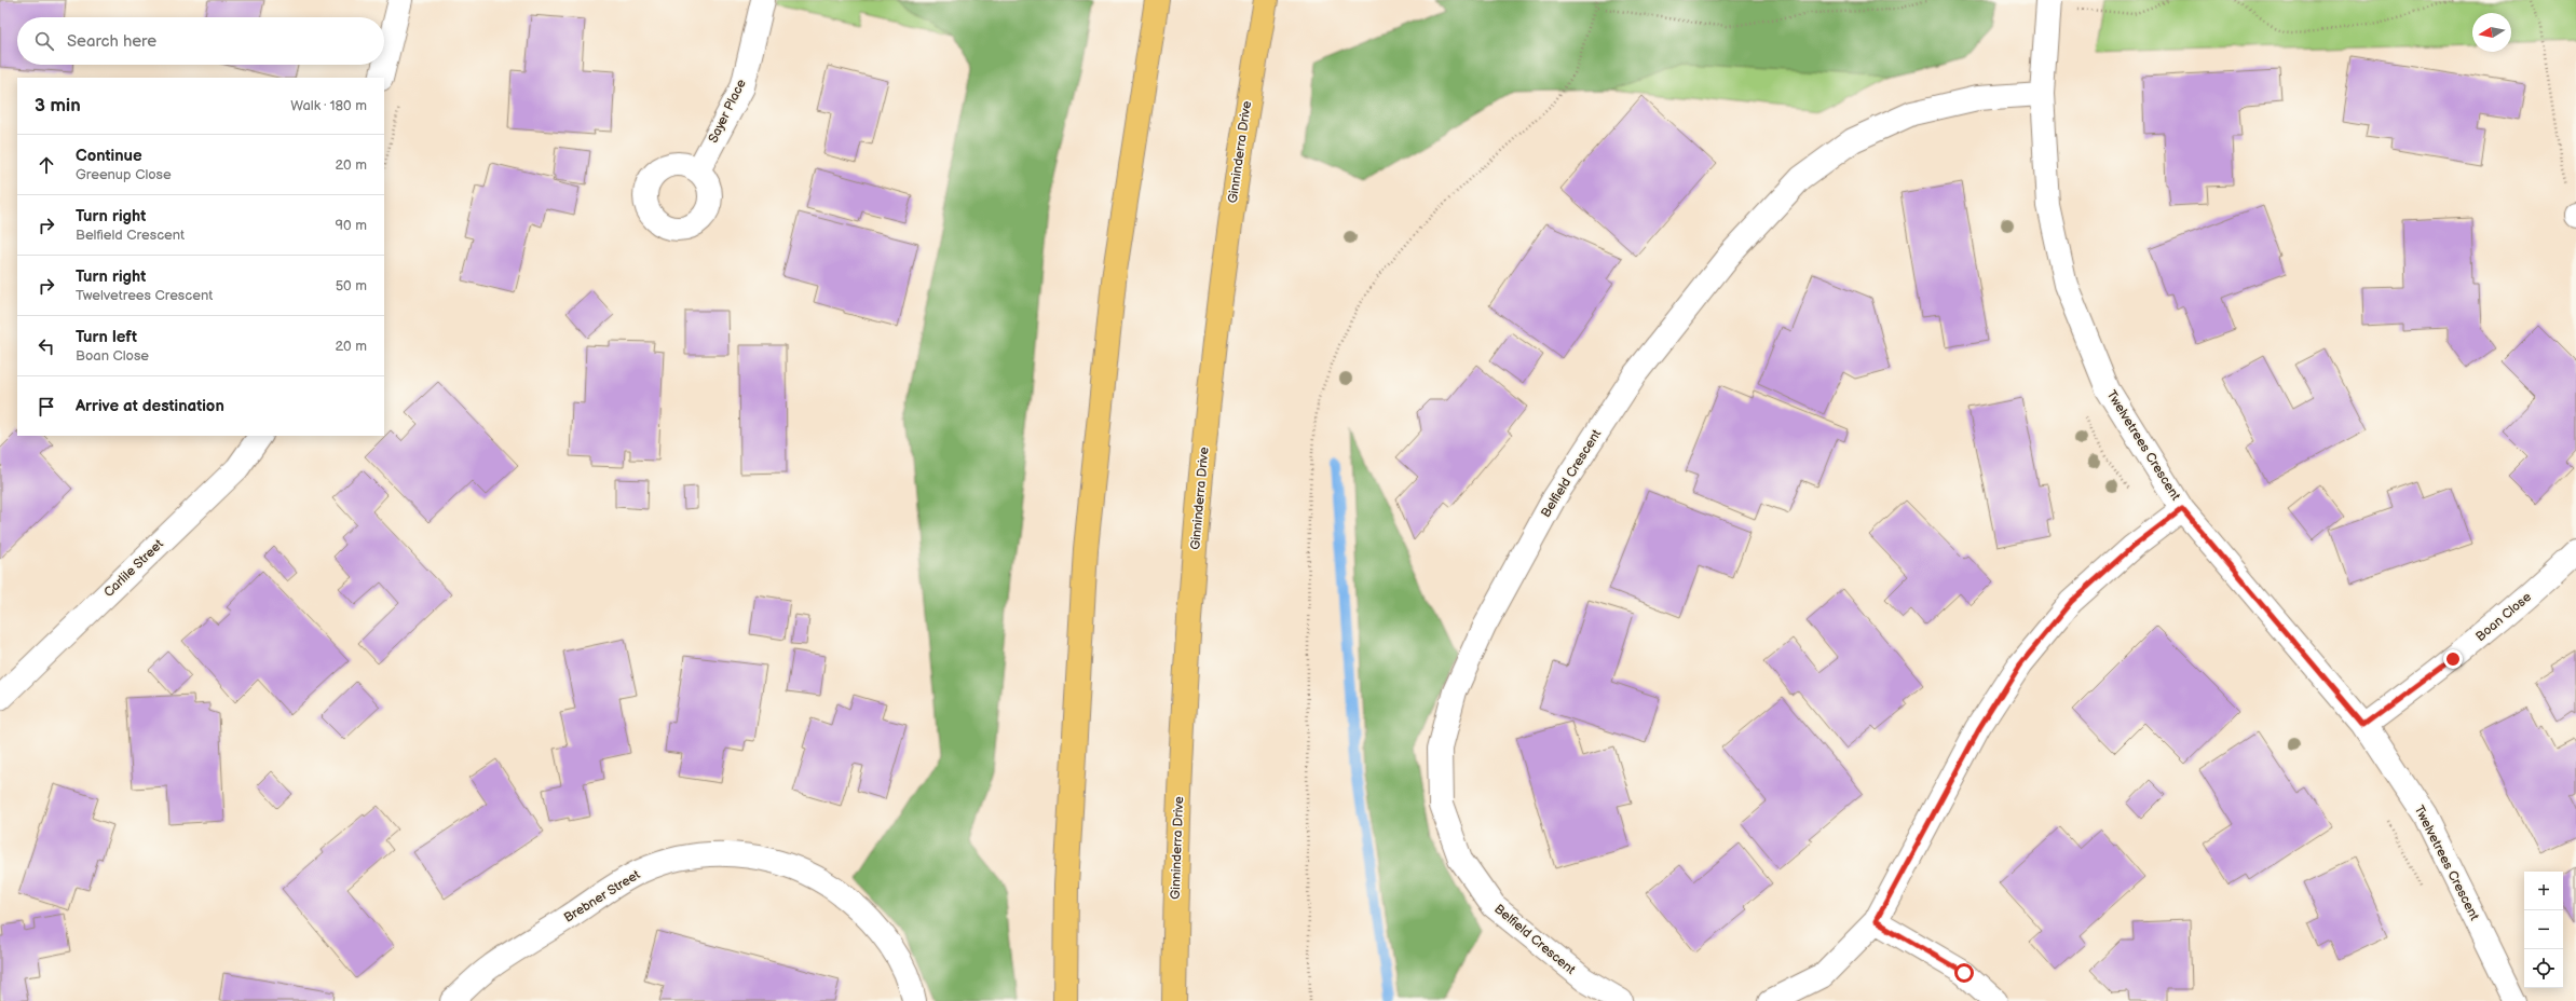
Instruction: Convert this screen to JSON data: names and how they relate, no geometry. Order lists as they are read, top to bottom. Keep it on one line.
{"streets":{"main road":["Ginninderra Drive"],"street":["Sayer Place","Twelvetrees Crescent","Belfield Crescent","Carlile Street","Boan Close","Brebner Street"]},"crossings":[["Twelvetrees Crescent","Belfield Crescent"],["Twelvetrees Crescent","Boan Close"]],"north":"left","page":{"search":"Search here","heading":["3 min","Walk · 180 m"],"list":[["Continue","Greenup Close","20 m"],["Turn right","Belfield Crescent","90 m"],["Turn right","Twelvetrees Crescent","50 m"],["Turn left","Boan Close","20 m"],"Arrive at destination"],"map_buttons":["+","−"]}}
